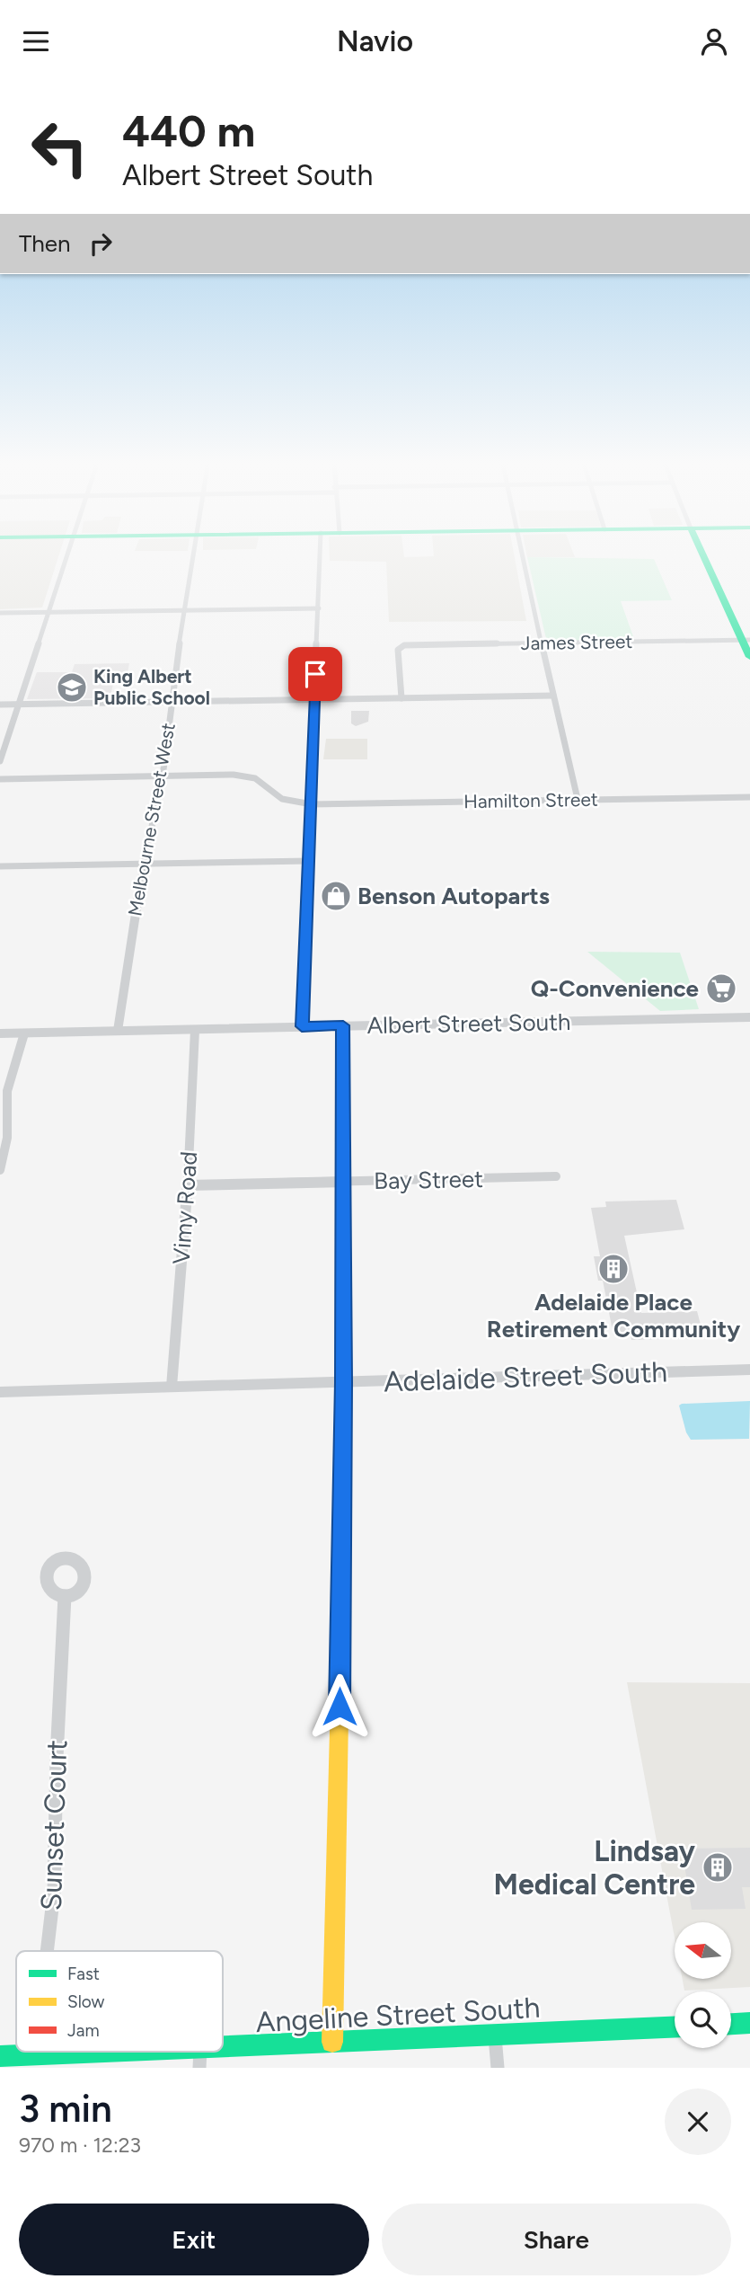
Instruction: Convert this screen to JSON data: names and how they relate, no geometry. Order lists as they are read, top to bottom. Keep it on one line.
{"streets":{"main road":["Angeline Street South"],"street":["James Street","Hamilton Street","Melbourne Street West","Albert Street South","Bay Street","Vimy Road","Adelaide Street South","Sunset Court"]},"crossings":[["Hamilton Street","Melbourne Street West"],["Melbourne Street West","Albert Street South"],["Albert Street South","Vimy Road"],["Bay Street","Vimy Road"],["Vimy Road","Adelaide Street South"]],"places":{"school or university":["King Albert Public School"],"shop":["Benson Autoparts"],"supermarket":["Q-Convenience"],"building":["Adelaide Place Retirement Community","Lindsay Medical Centre"]},"legend":["Fast","Slow","Jam"],"north":"left","page":{"header":"Navio","turn":["440 m","Albert Street South"],"then":"Then","heading":["3 min","970 m · 12:23"],"buttons":["Exit","Share"]}}
